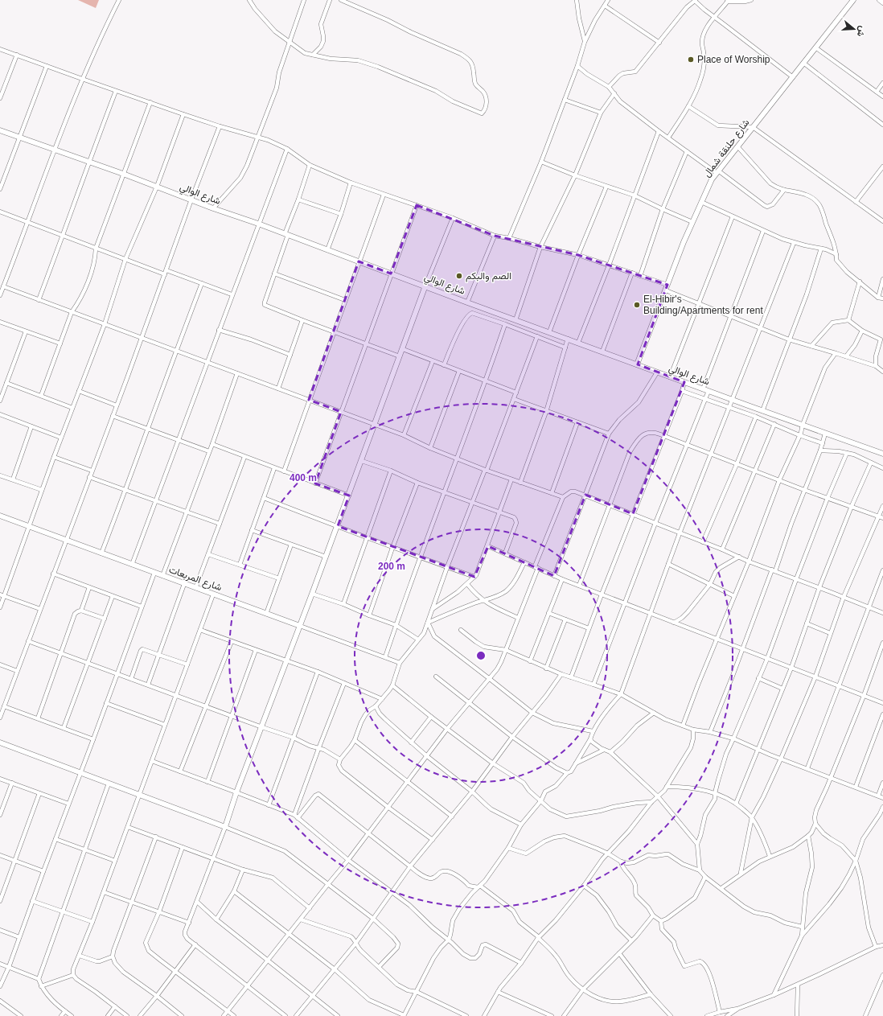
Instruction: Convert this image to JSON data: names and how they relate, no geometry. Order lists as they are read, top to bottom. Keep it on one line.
{"streets":{"street":["شارع حلنقة شمال","شارع الوالي","شارع المربعات"]},"crossings":[["شارع حلنقة شمال","شارع الوالي"]],"places":["Place of Worship","الصم والبكم","El-Hibir's Building/Apartments for rent"],"north":"right","rings":["400 m","200 m"]}
